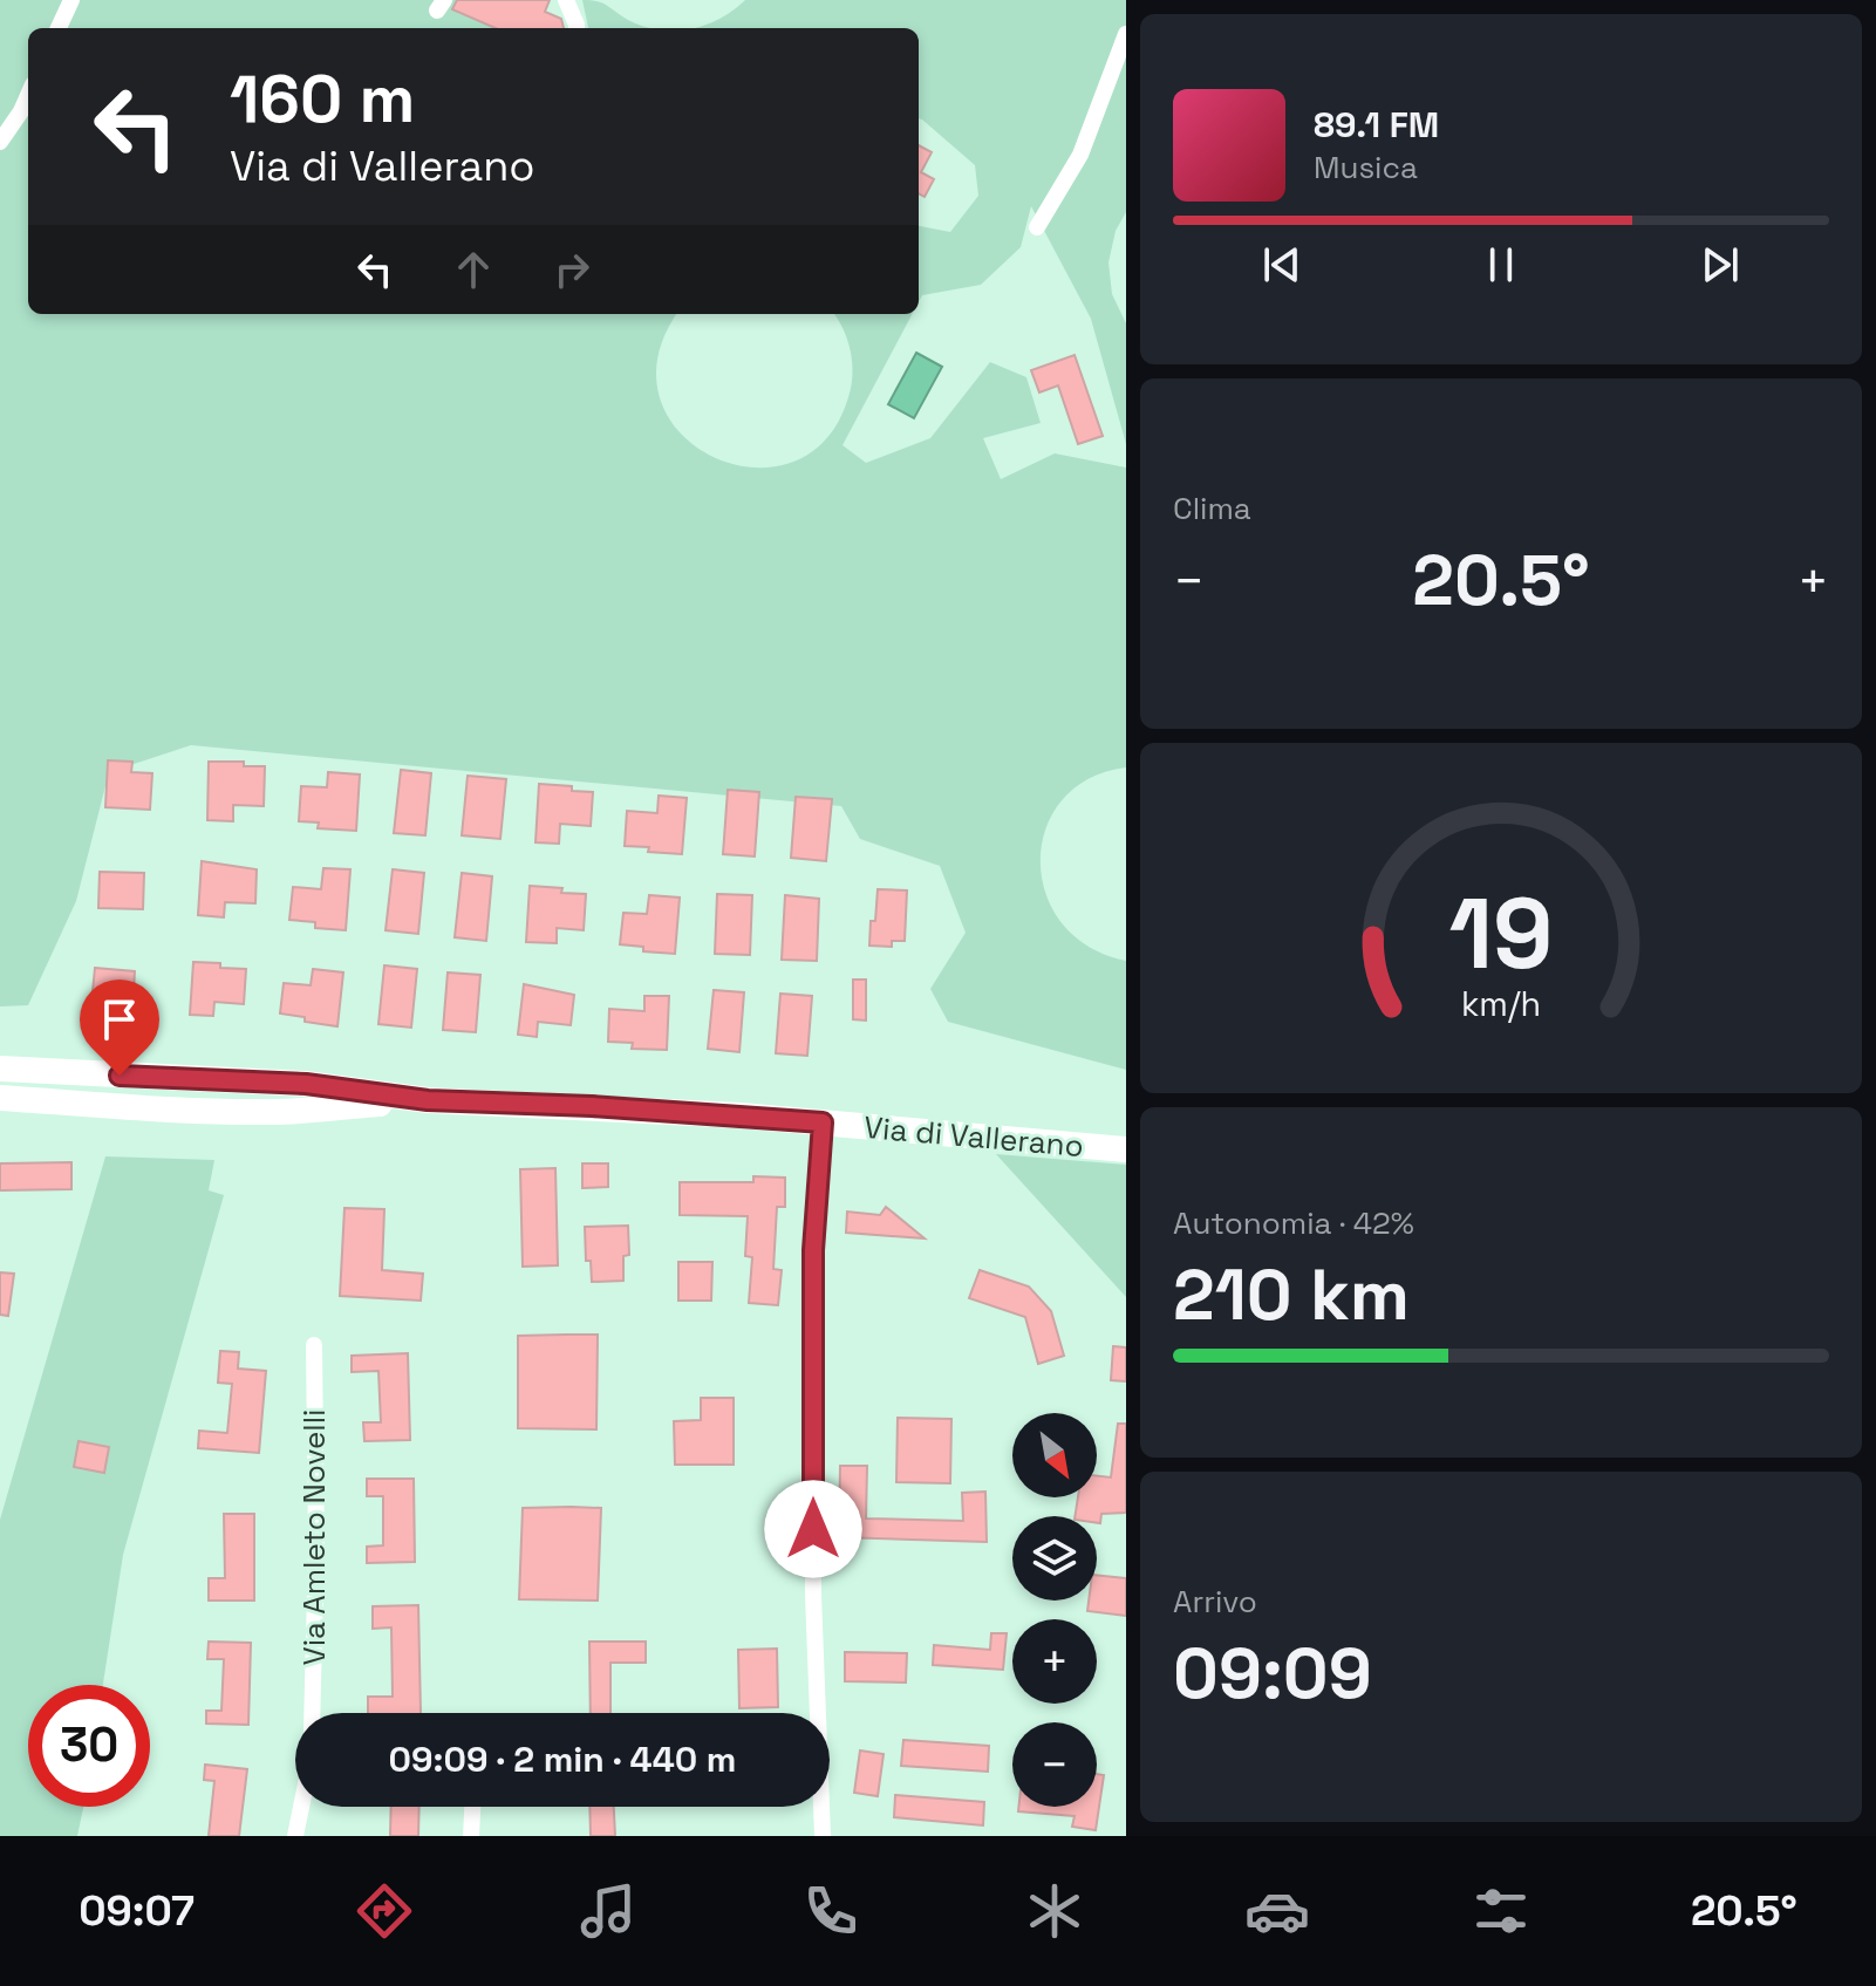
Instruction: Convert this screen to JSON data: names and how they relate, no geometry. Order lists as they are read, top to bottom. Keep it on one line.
{"streets":{"street":["Via di Vallerano","Via Amleto Novelli"]},"north":"bottom right","page":{"turn":["160 m","Via di Vallerano"],"song":["89.1 FM","Musica"],"tile":["Clima",["Autonomia · 42%","210 km"],["Arrivo","09:09"]],"heat":["−","20.5°","+"],"map_buttons":["+","−"],"limit":"30","trip":"09:09 · 2 min · 440 m","tabs":["09:07","20.5°"],"gauge":["19","km/h"]}}
